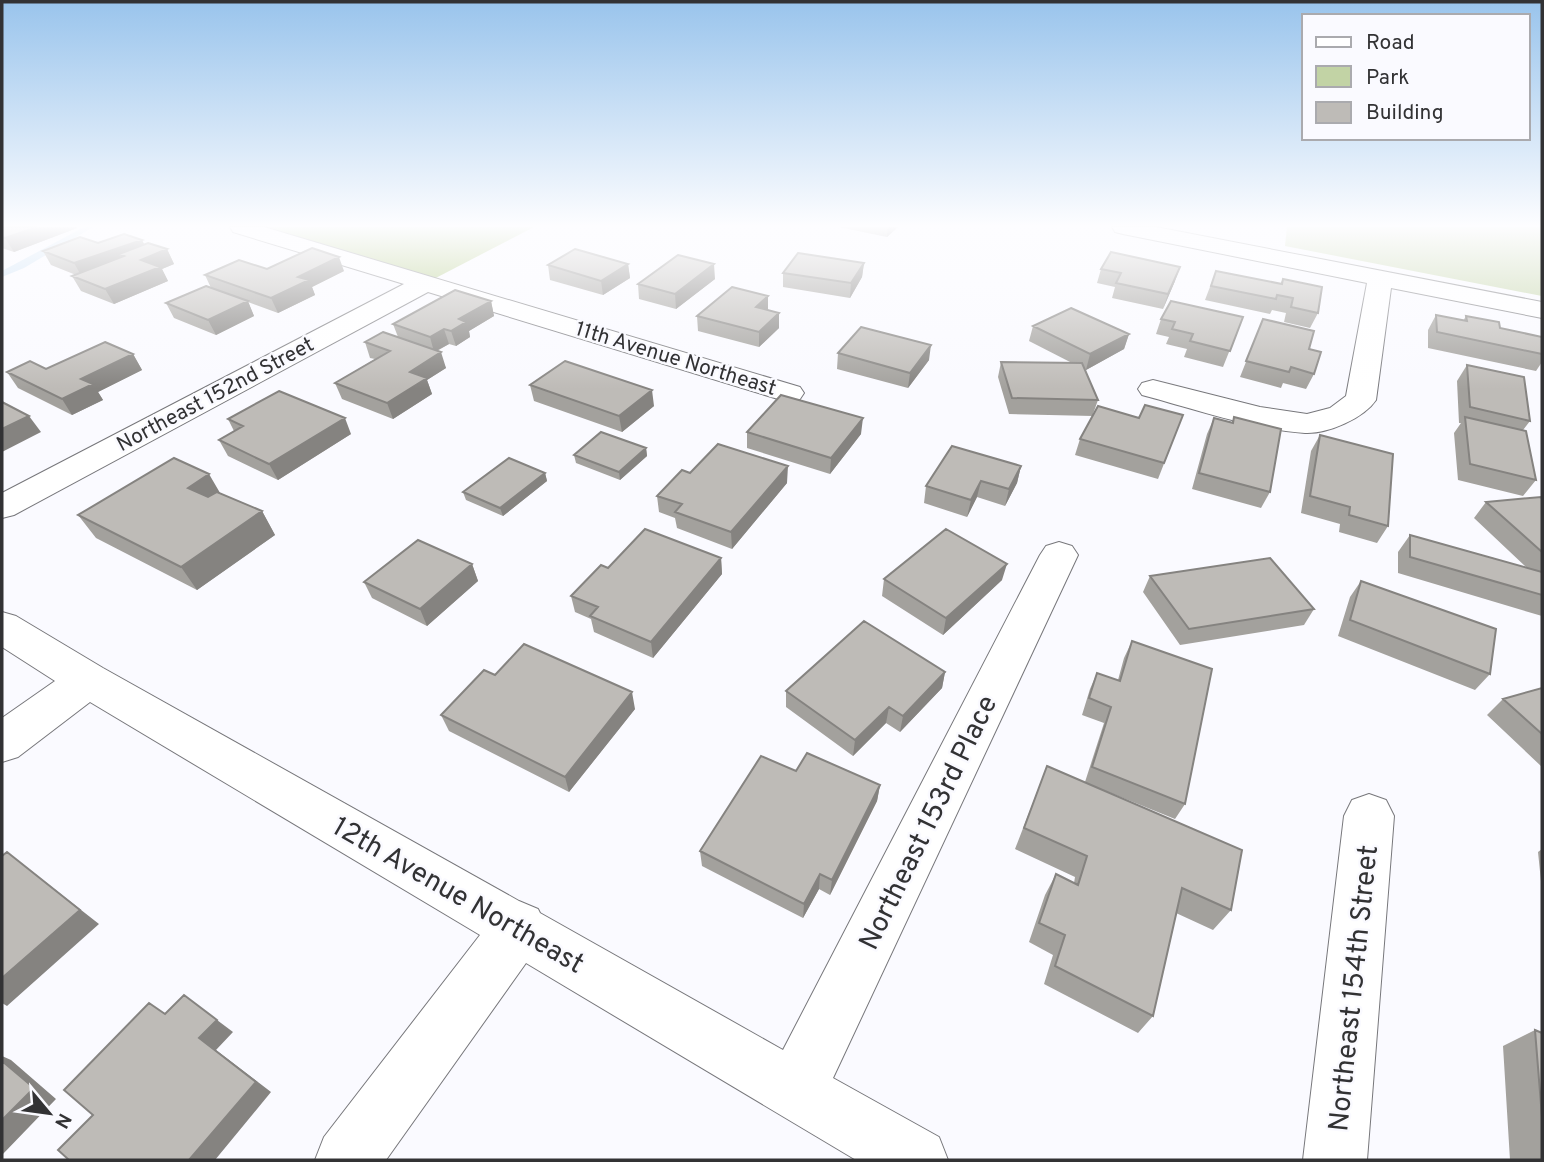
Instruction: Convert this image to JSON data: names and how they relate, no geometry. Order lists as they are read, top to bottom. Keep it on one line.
{"streets":{"street":["11th Avenue Northeast","Northeast 152nd Street","Northeast 153rd Place","12th Avenue Northeast","Northeast 154th Street"]},"crossings":[["11th Avenue Northeast","Northeast 152nd Street"],["Northeast 153rd Place","12th Avenue Northeast"]],"legend":["Road","Park","Building"],"north":"bottom right"}
